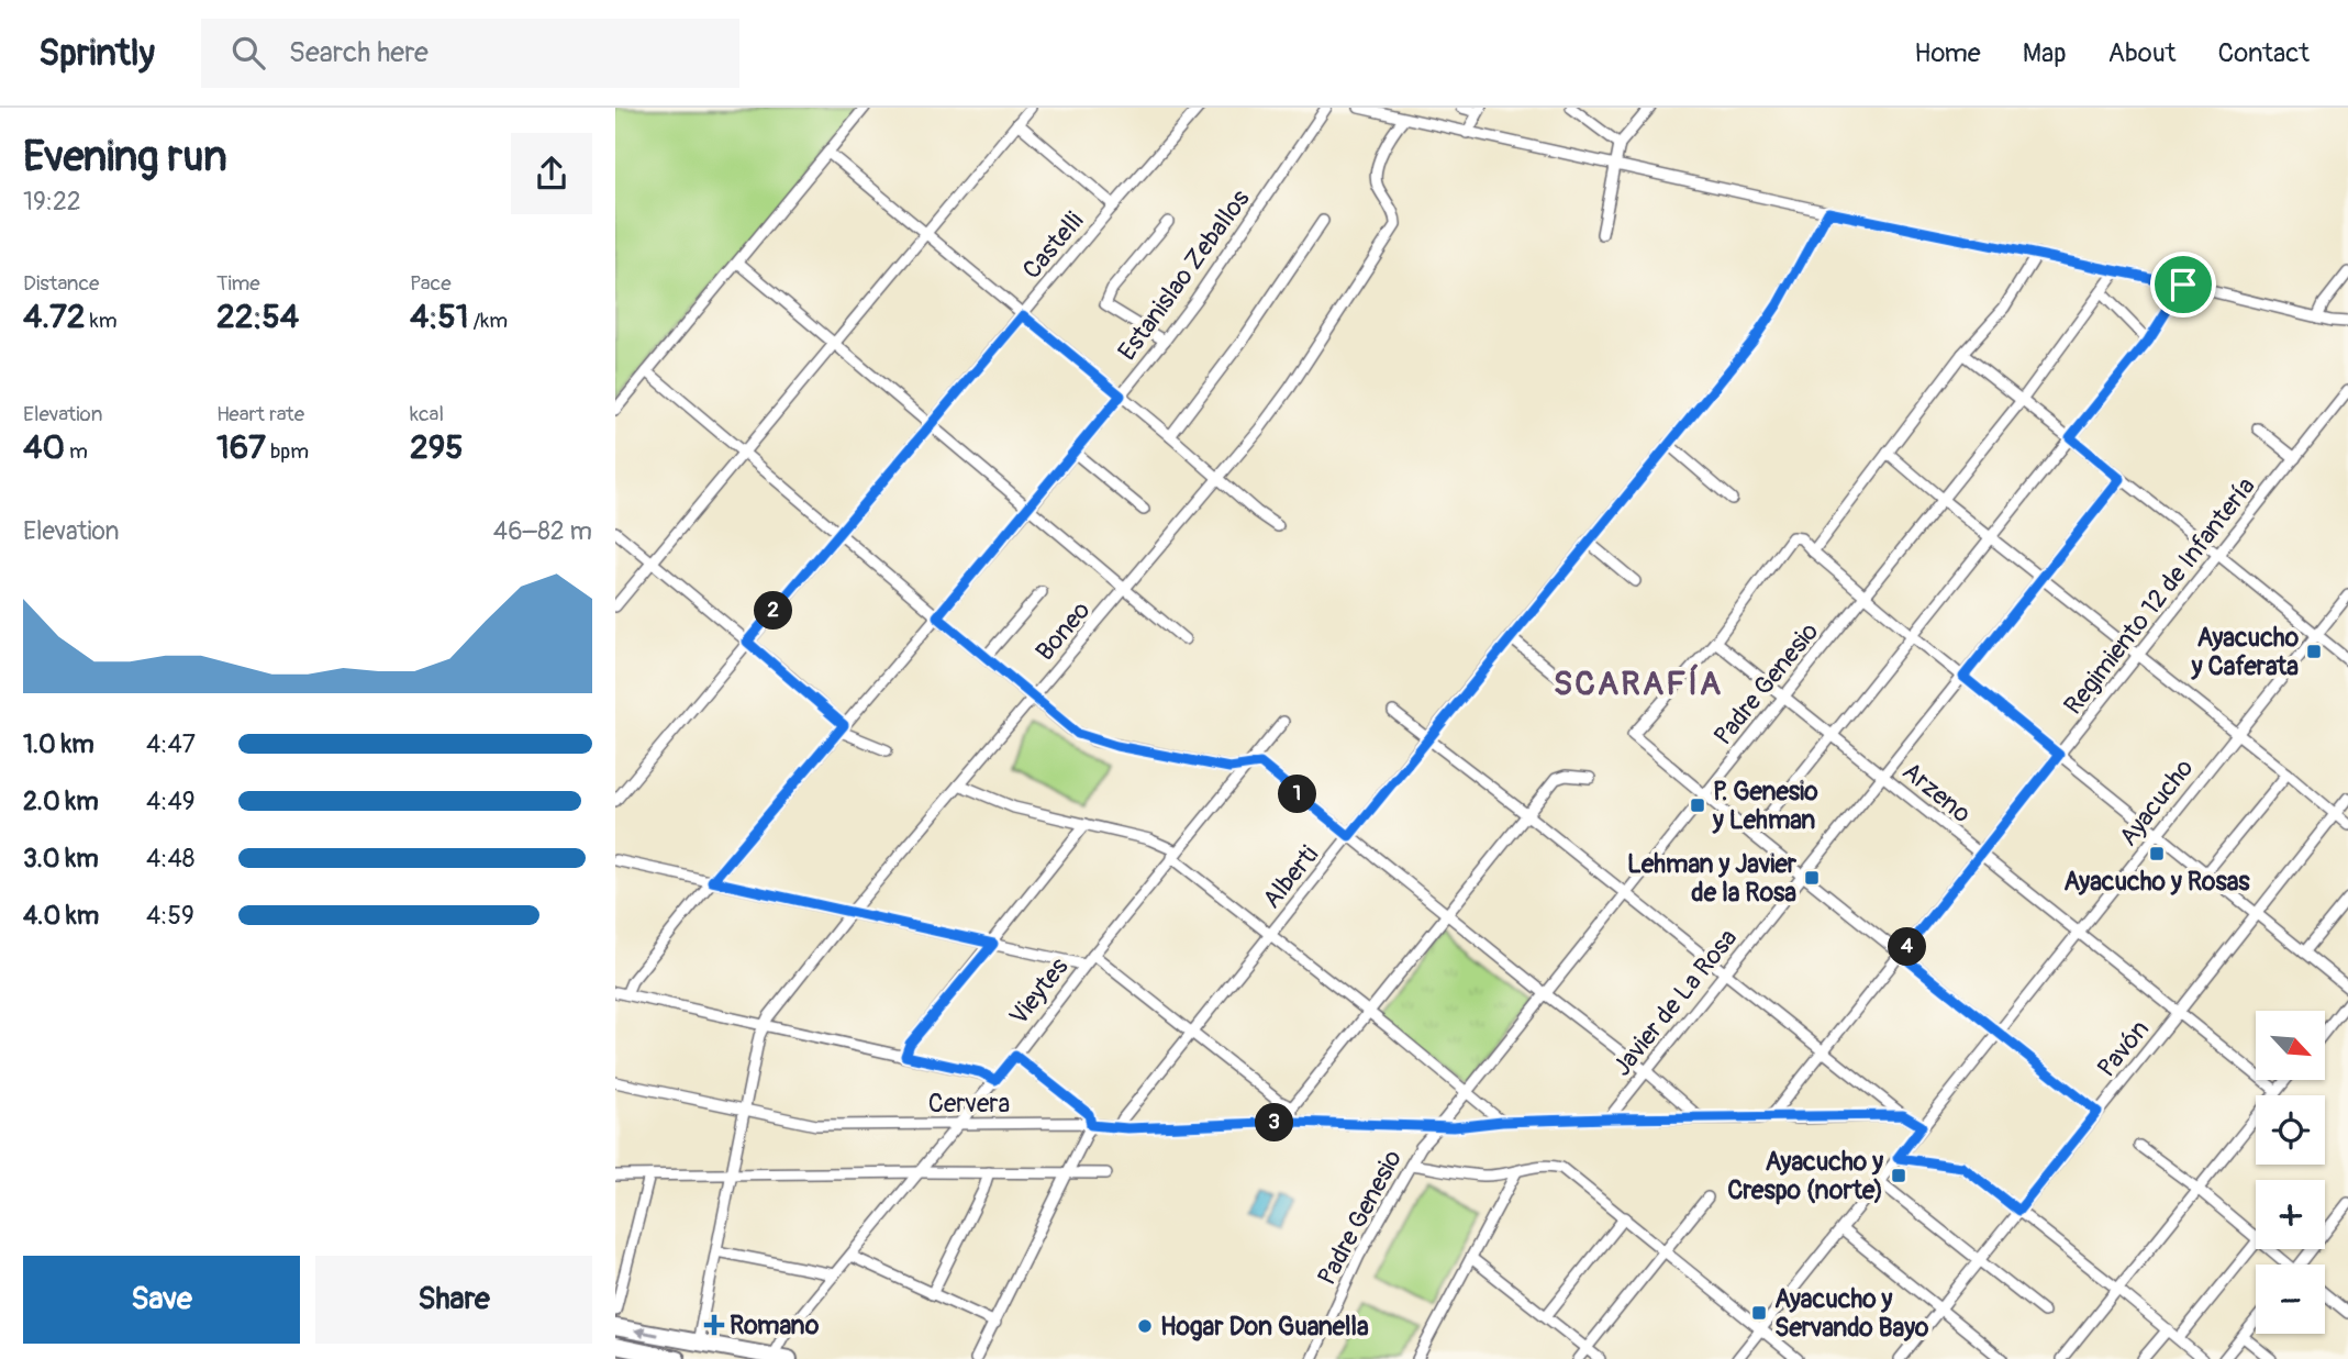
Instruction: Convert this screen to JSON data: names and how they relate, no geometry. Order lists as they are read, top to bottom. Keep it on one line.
{"streets":{"street":["Castelli","Estanislao Zeballos","Regimiento 12 de Infantería","Boneo","Padre Genesio","Arzeno","Ayacucho","Alberti","Vieytes","Javier de La Rosa","Pavón","Cervera"]},"crossings":[["Regimiento 12 de Infantería","Arzeno"],["Regimiento 12 de Infantería","Cervera"],["Boneo","Cervera"],["Padre Genesio","Arzeno"],["Padre Genesio","Cervera"],["Arzeno","Ayacucho"],["Arzeno","Javier de La Rosa"],["Arzeno","Pavón"],["Alberti","Cervera"],["Vieytes","Cervera"],["Javier de La Rosa","Cervera"]],"districts":["SCARAFÍA"],"places":{"transit":["Ayacucho y Caferata","P. Genesio y Lehman","Ayacucho y Rosas","Lehman y Javier de la Rosa","Ayacucho y Crespo (norte)","Ayacucho y Servando Bayo"],"health":["Romano"],"other":["Hogar Don Guanella"]},"north":"bottom right","page":{"header":"Sprintly","search":"Search here","nav":["Home","Map","About","Contact"],"heading":["Evening run","19:22"],"stats":[["Distance","4.72 km"],["Time","22:54"],["Pace","4:51 /km"],["Elevation","40 m"],["Heart rate","167 bpm"],["kcal","295"]],"chart":["Elevation","46–82 m"],"pins":["2","1","4","3"],"list":[{"name":"1.0 km","note":"4:47"},{"name":"2.0 km","note":"4:49"},{"name":"3.0 km","note":"4:48"},{"name":"4.0 km","note":"4:59"}],"map_buttons":["+","−"],"buttons":["Save","Share"]}}
